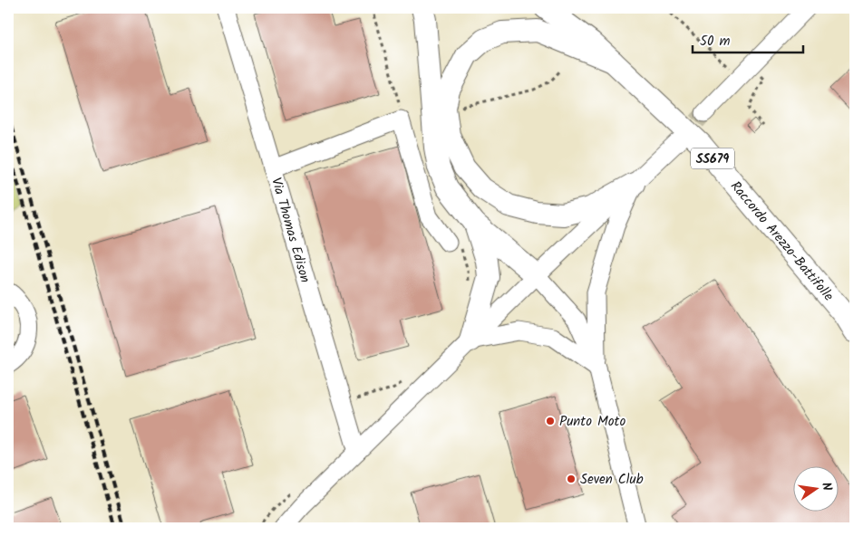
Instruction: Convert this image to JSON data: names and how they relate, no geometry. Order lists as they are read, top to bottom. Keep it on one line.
{"streets":{"main road":["SS679","Raccordo Arezzo-Battifolle"],"street":["Via Thomas Edison"]},"places":["Punto Moto","Seven Club"],"scale_bar":"50 m","north":"right"}
